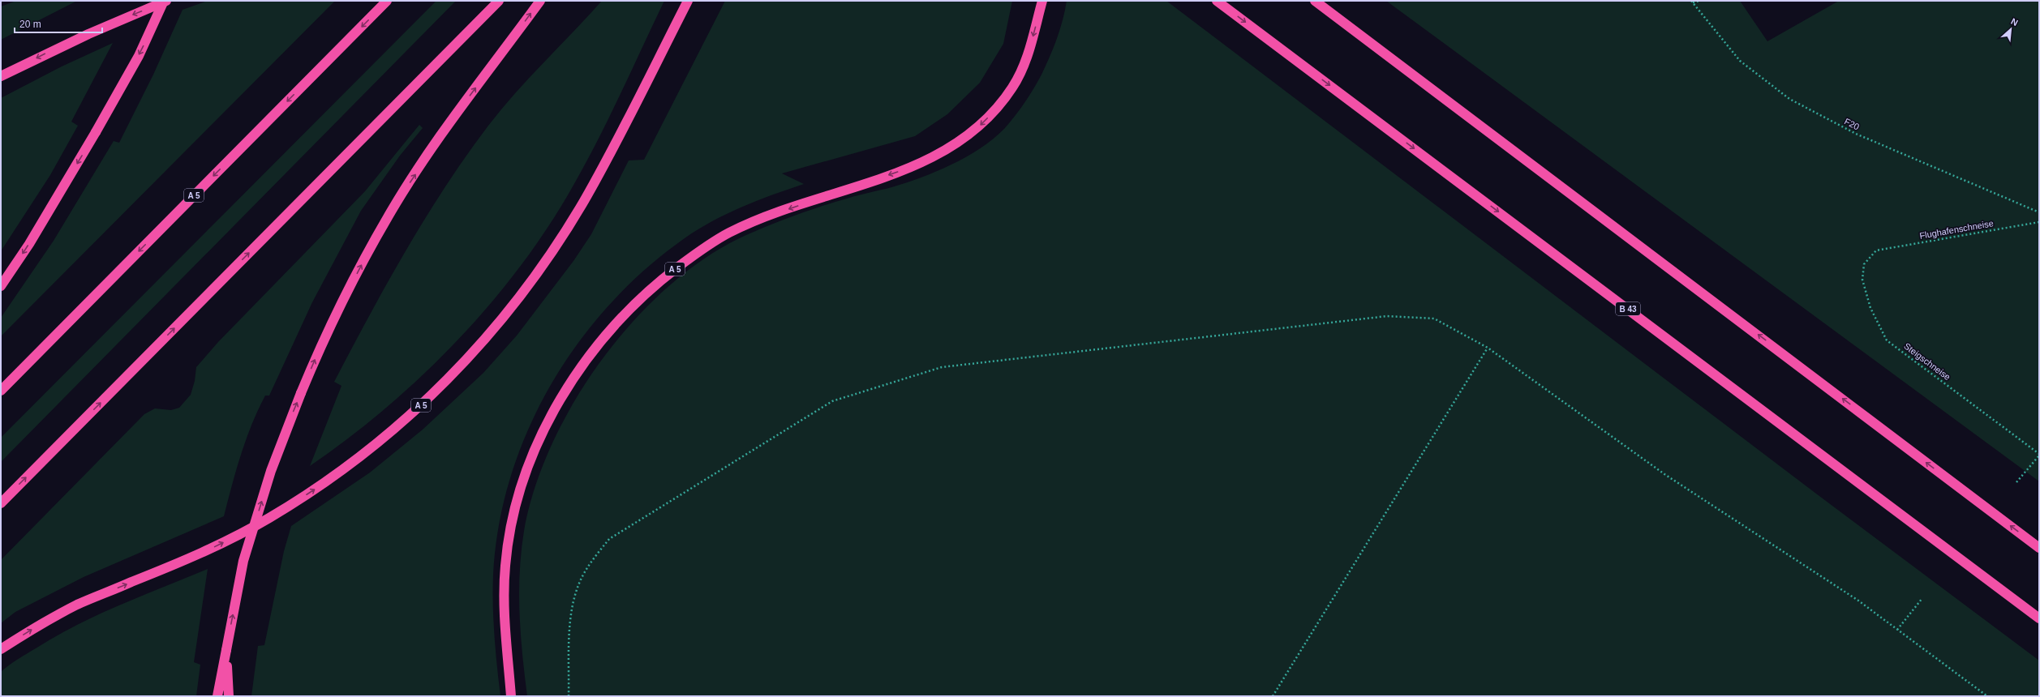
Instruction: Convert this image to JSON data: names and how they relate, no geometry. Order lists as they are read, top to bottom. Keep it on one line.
{"streets":{"highway":["A 5","B 43"],"path":["F20","Flughafenschneise","Steigschneise"]},"crossings":[["Flughafenschneise","Steigschneise"]],"scale_bar":"20 m","north":"top right"}
